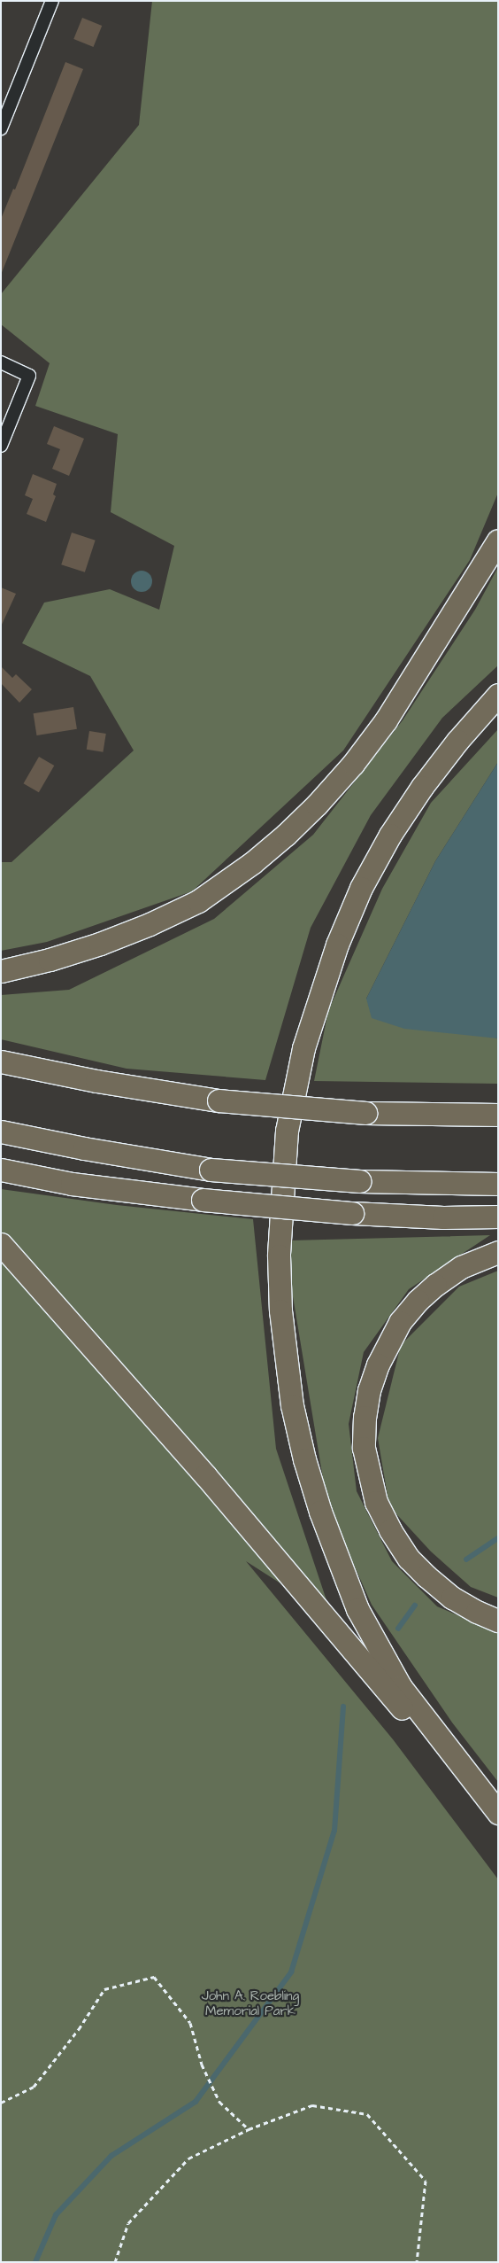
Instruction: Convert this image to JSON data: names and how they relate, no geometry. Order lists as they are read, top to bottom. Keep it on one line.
{"parks":["John A. Roebling Memorial Park"]}
